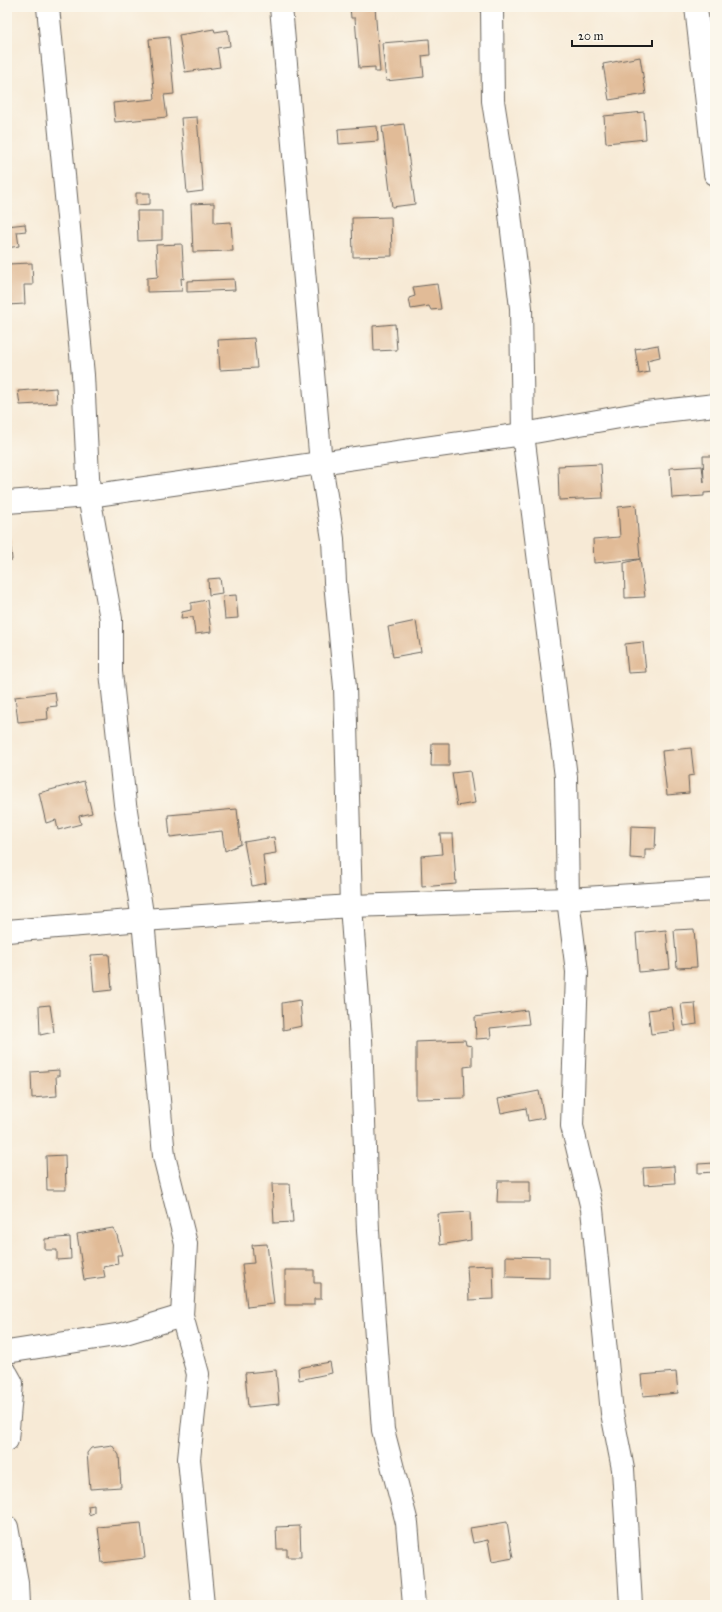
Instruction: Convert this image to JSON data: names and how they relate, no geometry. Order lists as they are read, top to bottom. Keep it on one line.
{"scale_bar":"20 m"}
